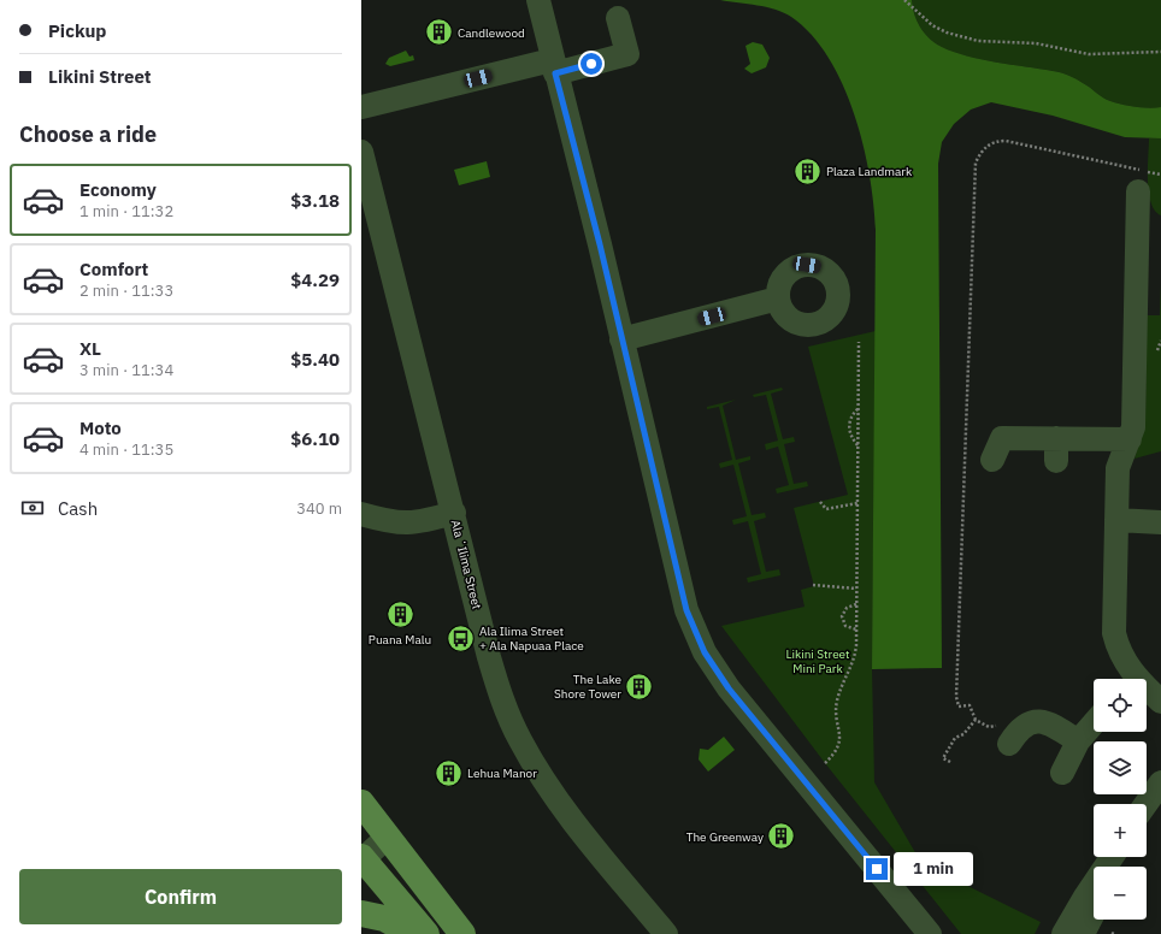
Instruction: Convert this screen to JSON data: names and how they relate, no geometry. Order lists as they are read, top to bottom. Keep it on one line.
{"streets":{"street":["Ala ʻIlima Street"]},"parks":["Likini Street Mini Park"],"places":{"building":["Candlewood","Plaza Landmark","Puana Malu","The Lake Shore Tower","Lehua Manor","The Greenway"],"bus stop":["Ala Ilima Street + Ala Napuaa Place"]},"page":{"banner":["Pickup","Likini Street"],"heading":"Choose a ride","list":[{"name":"Economy","note":"1 min · 11:32","value":"$3.18"},{"name":"Comfort","note":"2 min · 11:33","value":"$4.29"},{"name":"XL","note":"3 min · 11:34","value":"$5.40"},{"name":"Moto","note":"4 min · 11:35","value":"$6.10"}],"pay":["Cash","340 m"],"map_buttons":["+","−"],"bubble":"1 min","buttons":"Confirm"}}
